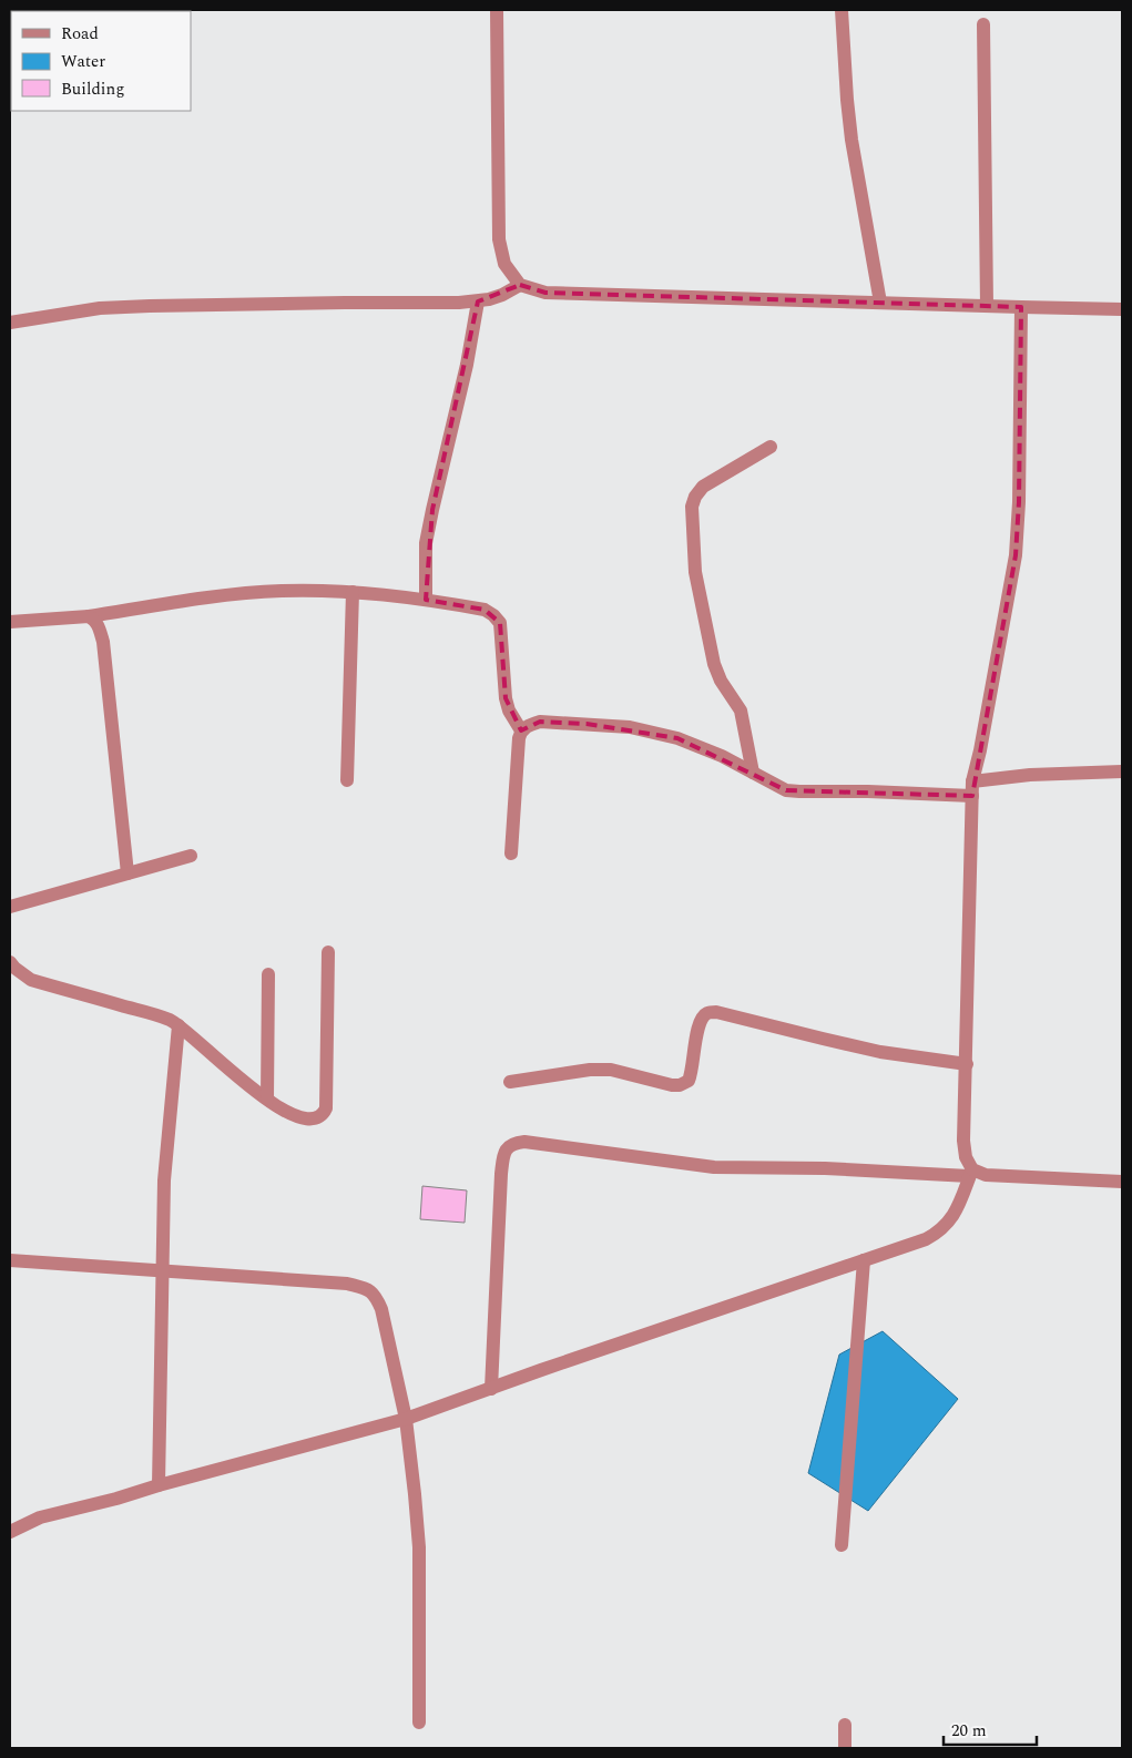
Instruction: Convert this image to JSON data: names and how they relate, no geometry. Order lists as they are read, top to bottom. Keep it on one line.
{"legend":["Road","Water","Building"],"scale_bar":"20 m"}
